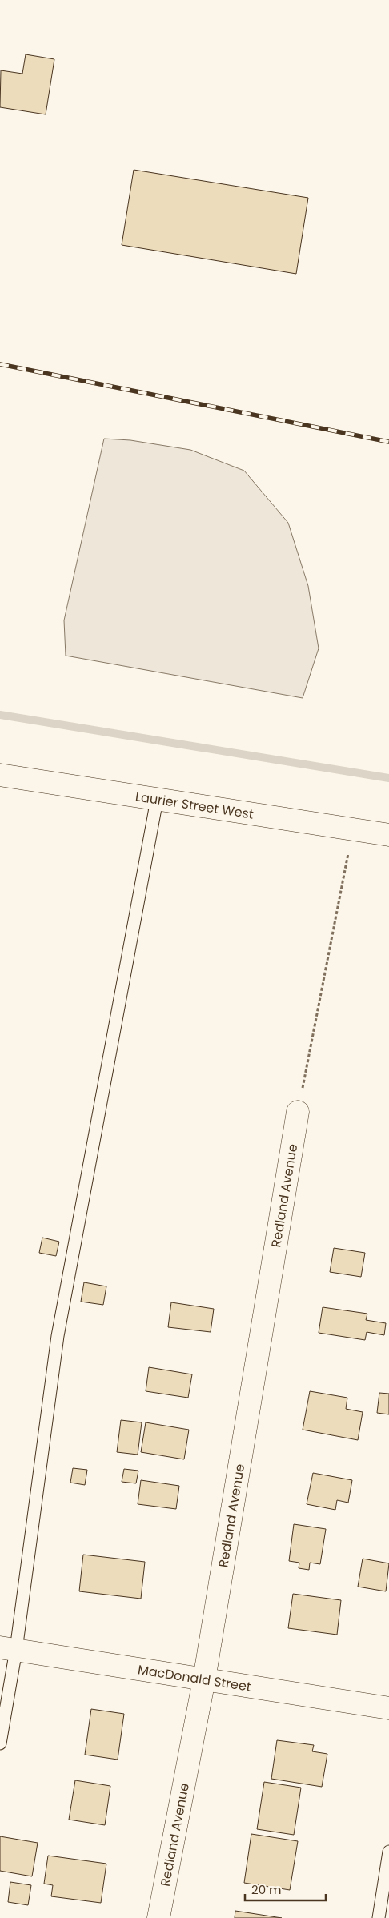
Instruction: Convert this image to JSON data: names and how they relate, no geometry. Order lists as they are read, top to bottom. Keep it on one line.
{"streets":{"street":["Laurier Street West","Redland Avenue","MacDonald Street"]},"crossings":[["Redland Avenue","MacDonald Street"]],"scale_bar":"20 m"}
